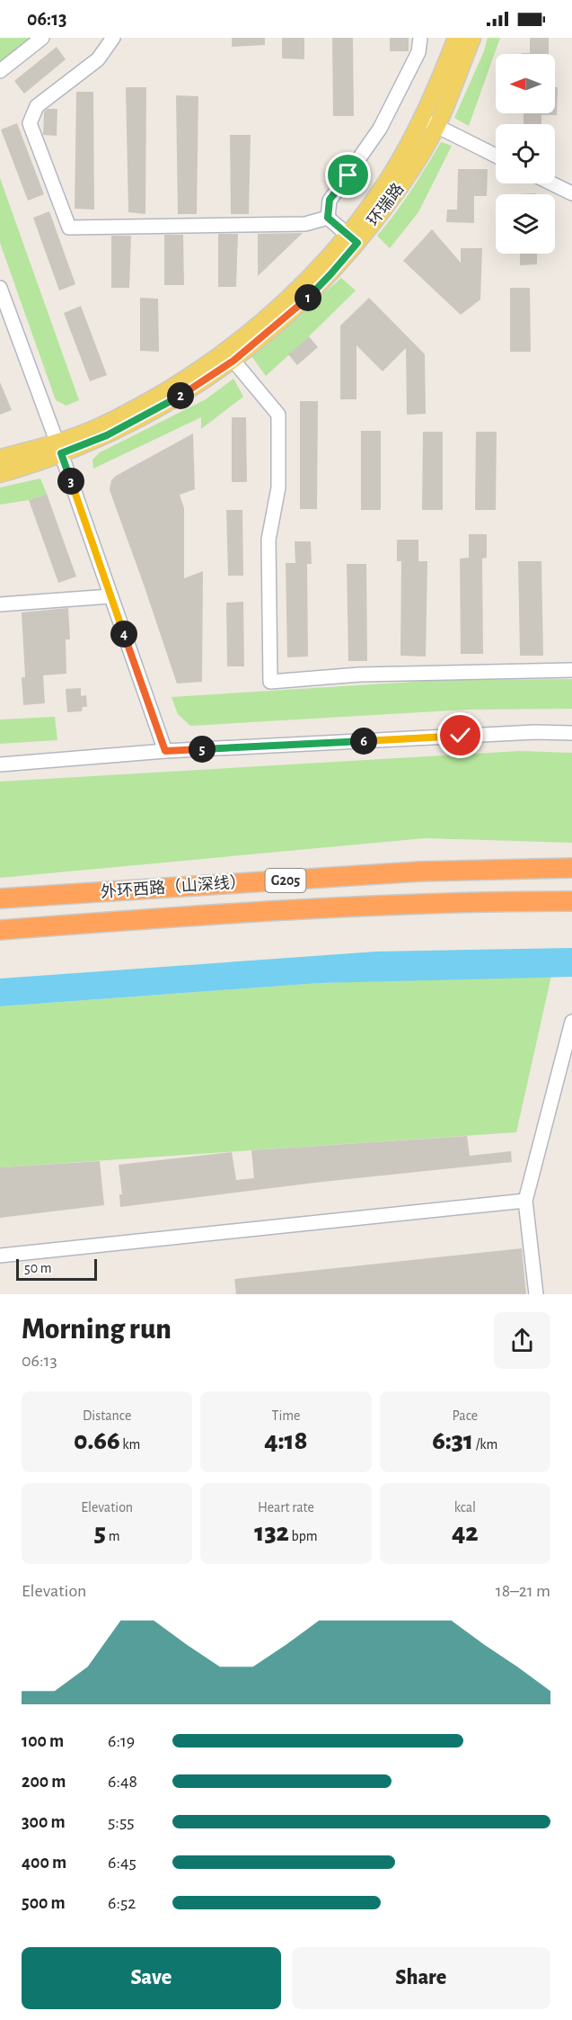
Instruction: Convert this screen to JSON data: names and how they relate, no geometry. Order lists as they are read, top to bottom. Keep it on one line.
{"streets":{"highway":["G205","外环西路（山深线）"],"main road":["环瑞路"]},"scale_bar":"50 m","north":"left","page":{"status":"06:13","pins":["1","2","3","4","6","5"],"scale":"50 m","heading":["Morning run","06:13"],"stats":[["Distance","0.66 km"],["Time","4:18"],["Pace","6:31 /km"],["Elevation","5 m"],["Heart rate","132 bpm"],["kcal","42"]],"chart":["Elevation","18–21 m"],"list":[{"name":"100 m","note":"6:19"},{"name":"200 m","note":"6:48"},{"name":"300 m","note":"5:55"},{"name":"400 m","note":"6:45"},{"name":"500 m","note":"6:52"}],"buttons":["Save","Share"]}}
